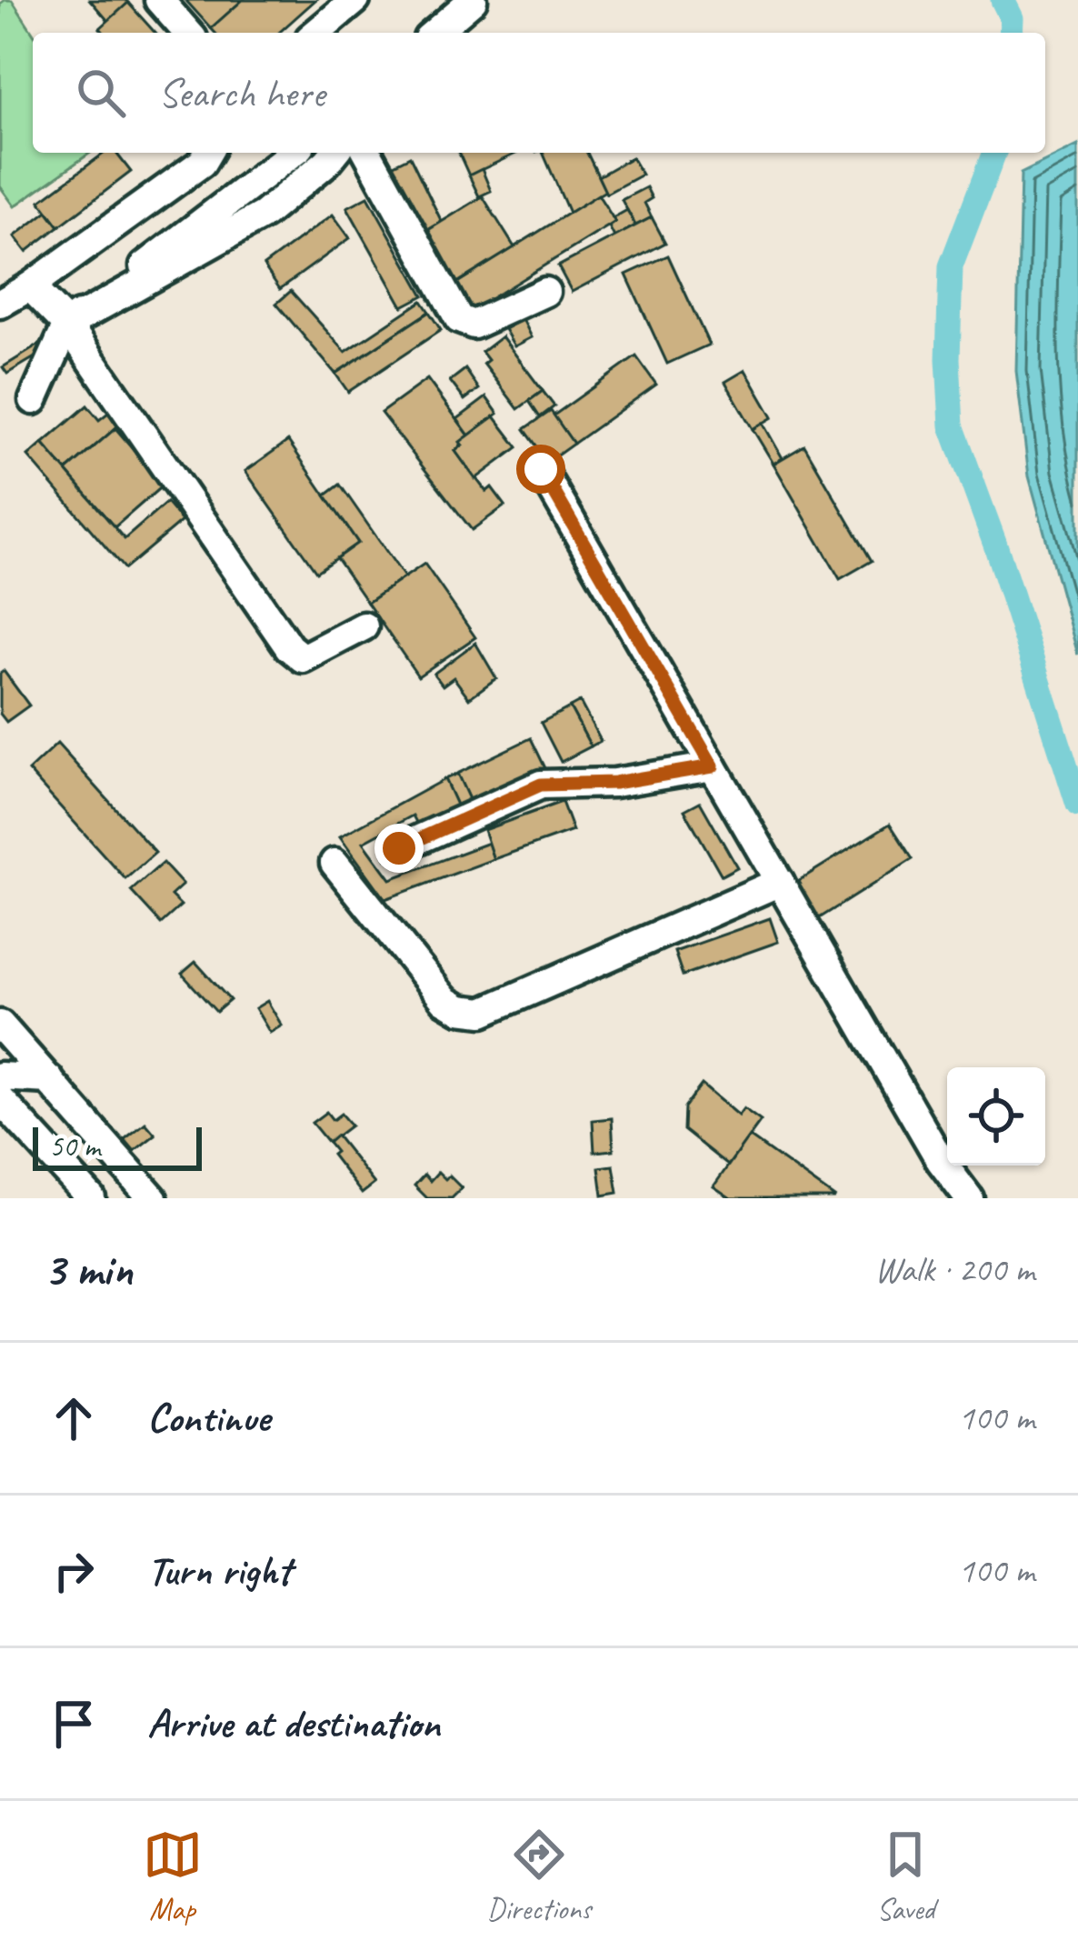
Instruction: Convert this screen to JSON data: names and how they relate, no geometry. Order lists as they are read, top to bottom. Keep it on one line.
{"scale_bar":"50 m","page":{"search":"Search here","scale":"50 m","heading":["3 min","Walk · 200 m"],"list":[["Continue","100 m"],["Turn right","100 m"],"Arrive at destination"],"nav":["Map","Directions","Saved"]}}
